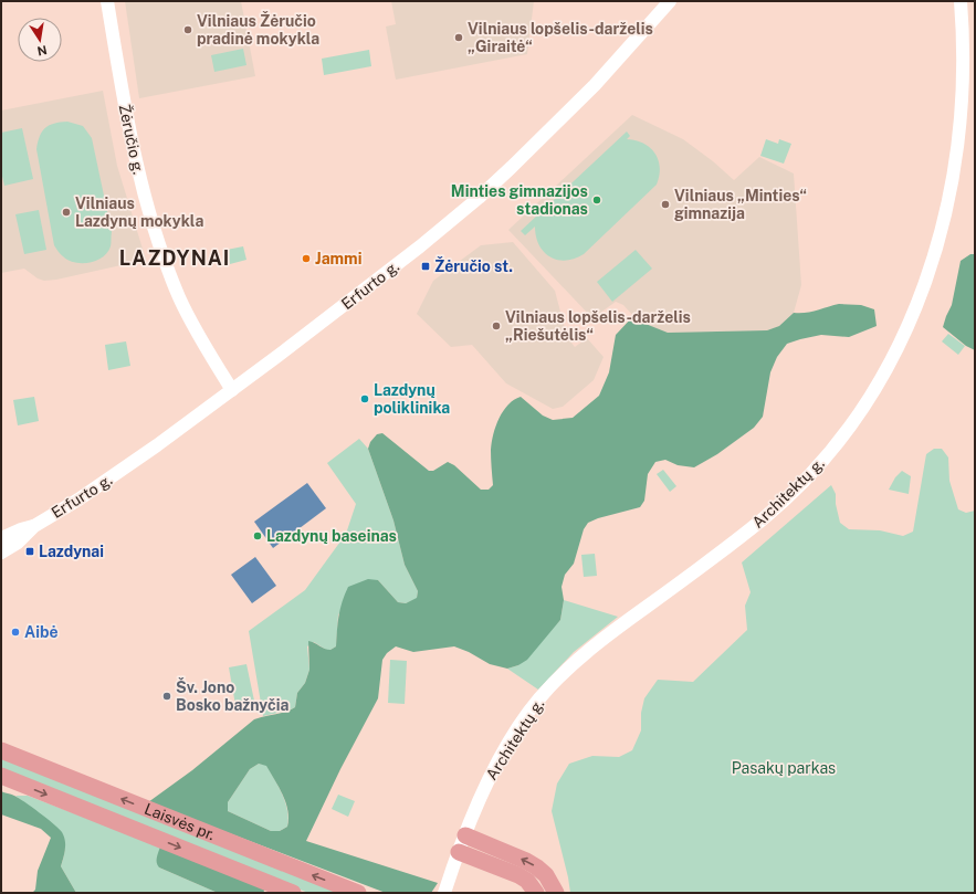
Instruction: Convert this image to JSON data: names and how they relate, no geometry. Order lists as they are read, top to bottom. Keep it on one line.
{"streets":{"main road":["Laisvės pr."],"street":["Žėručio g.","Erfurto g.","Architektų g."]},"crossings":[["Žėručio g.","Erfurto g."]],"districts":["LAZDYNAI"],"parks":["Pasakų parkas"],"places":{"other":["Vilniaus Žėručio pradinė mokykla","Vilniaus lopšelis-darželis „Giraitė“","Minties gimnazijos stadionas","Vilniaus „Minties“ gimnazija","Vilniaus Lazdynų mokykla","Jammi","Vilniaus lopšelis-darželis „Riešutėlis“","Lazdynų poliklinika","Lazdynų baseinas","Aibė","Šv. Jono Bosko bažnyčia"],"transit":["Žėručio st.","Lazdynai"]},"north":"bottom"}
